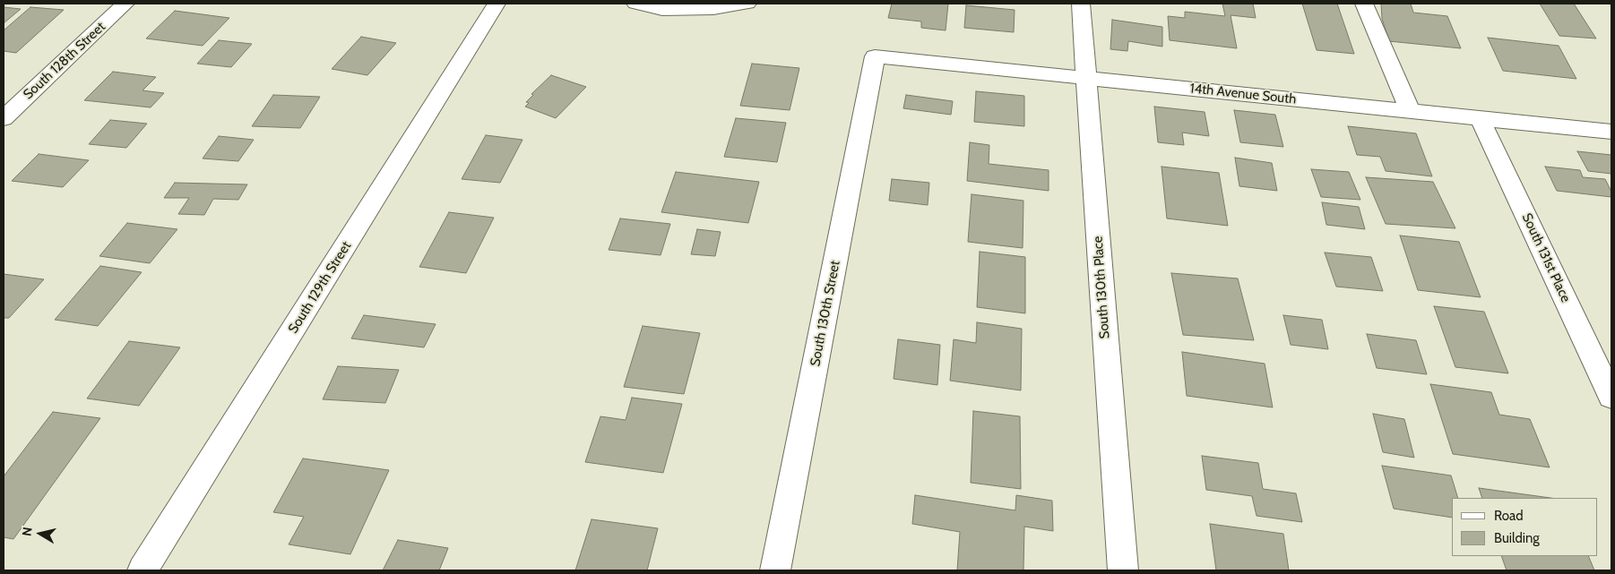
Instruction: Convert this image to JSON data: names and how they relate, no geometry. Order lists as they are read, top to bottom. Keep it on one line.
{"streets":{"street":["South 128th Street","14th Avenue South","South 131st Place","South 129th Street","South 130th Place","South 130th Street"]},"crossings":[["14th Avenue South","South 131st Place"],["14th Avenue South","South 130th Place"],["14th Avenue South","South 130th Street"]],"legend":["Road","Building"],"north":"left"}
